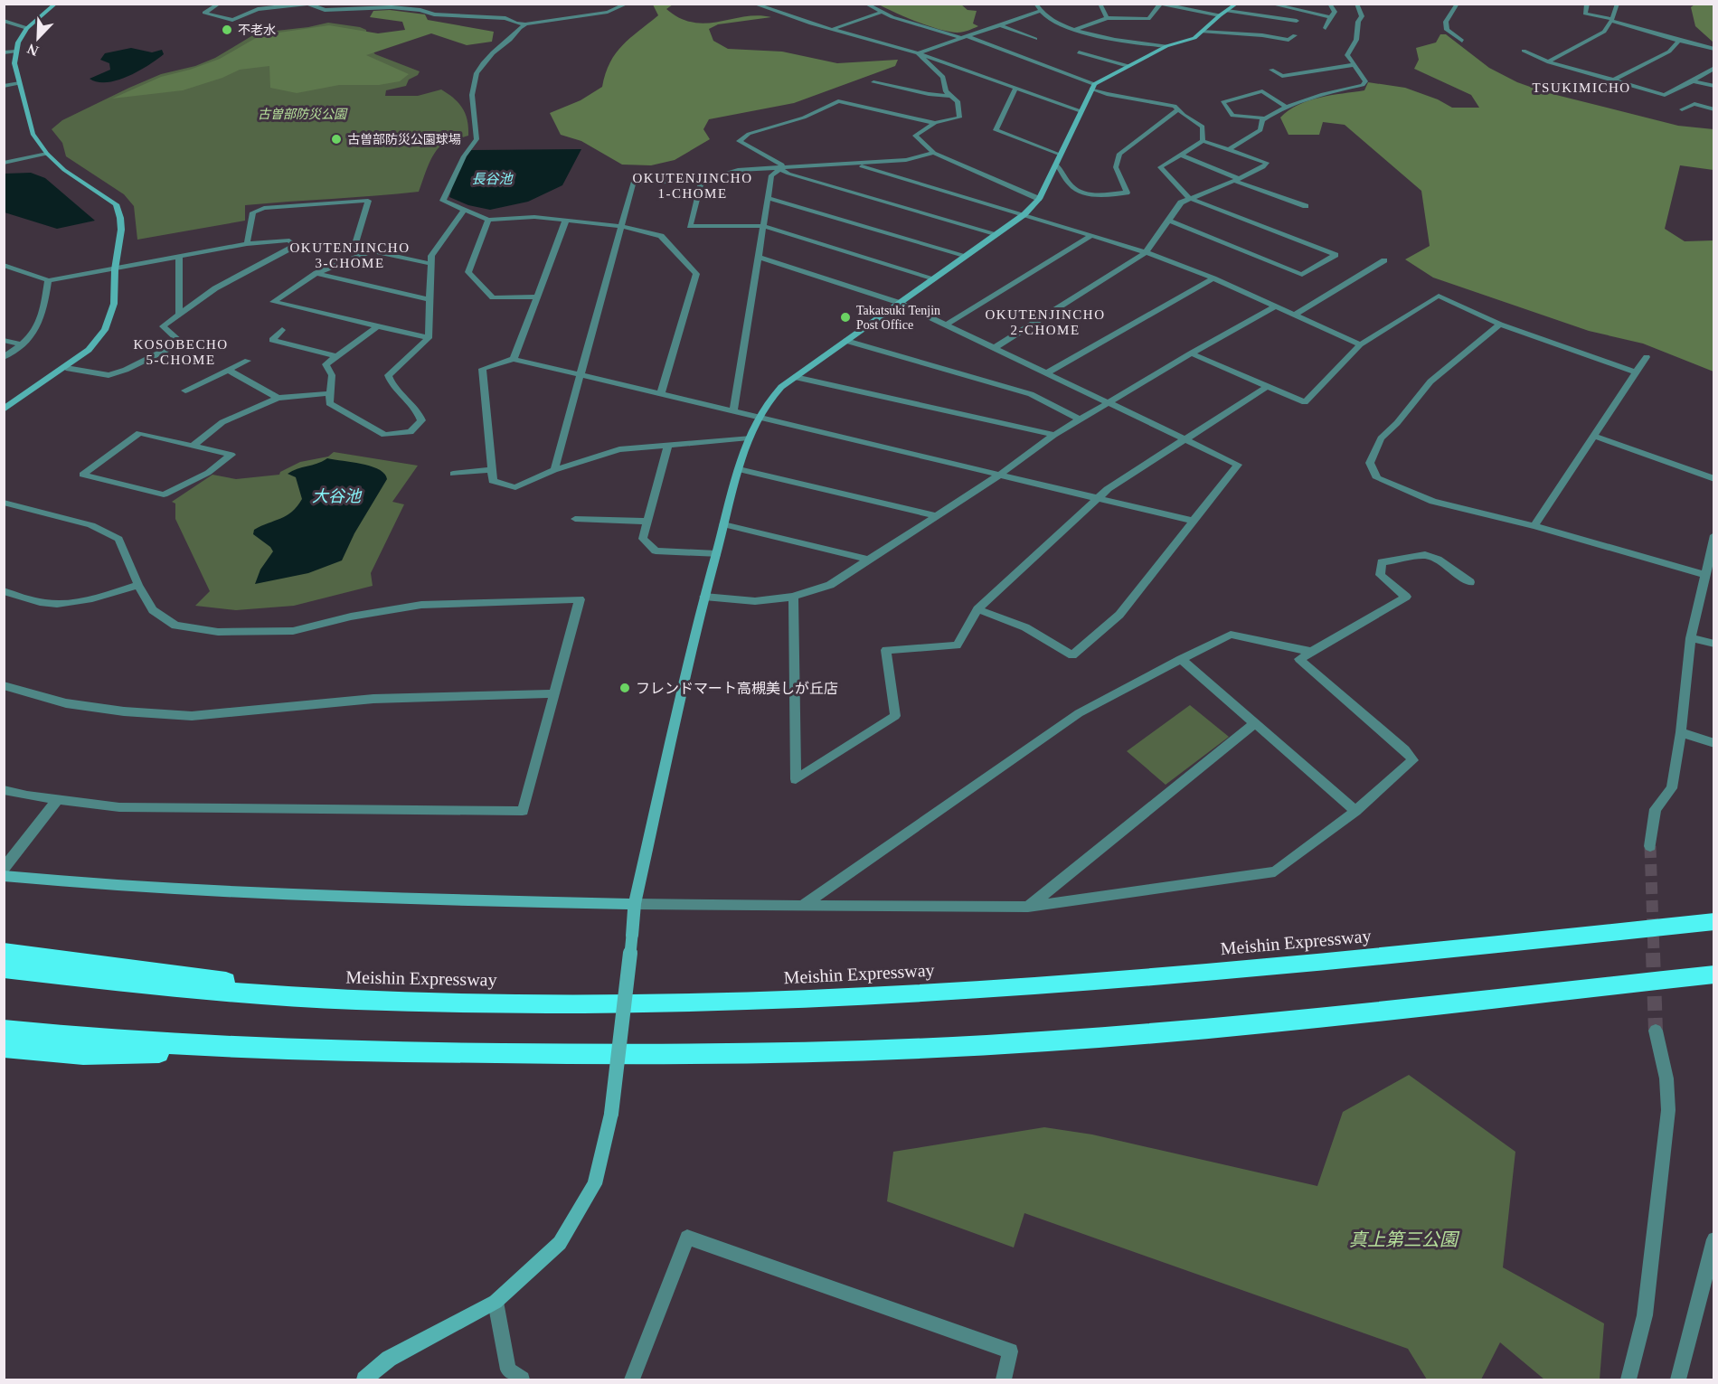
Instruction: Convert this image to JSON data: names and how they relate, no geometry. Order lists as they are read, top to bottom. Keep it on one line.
{"streets":{"highway":["Meishin Expressway"]},"districts":["TSUKIMICHO","OKUTENJINCHO 1-CHOME","OKUTENJINCHO 3-CHOME","OKUTENJINCHO 2-CHOME","KOSOBECHO 5-CHOME"],"water":["長谷池","大谷池"],"parks":["古曽部防災公園","真上第三公園"],"places":["不老水","古曽部防災公園球場","Takatsuki Tenjin Post Office","フレンドマート高槻美しが丘店"],"north":"bottom left"}
